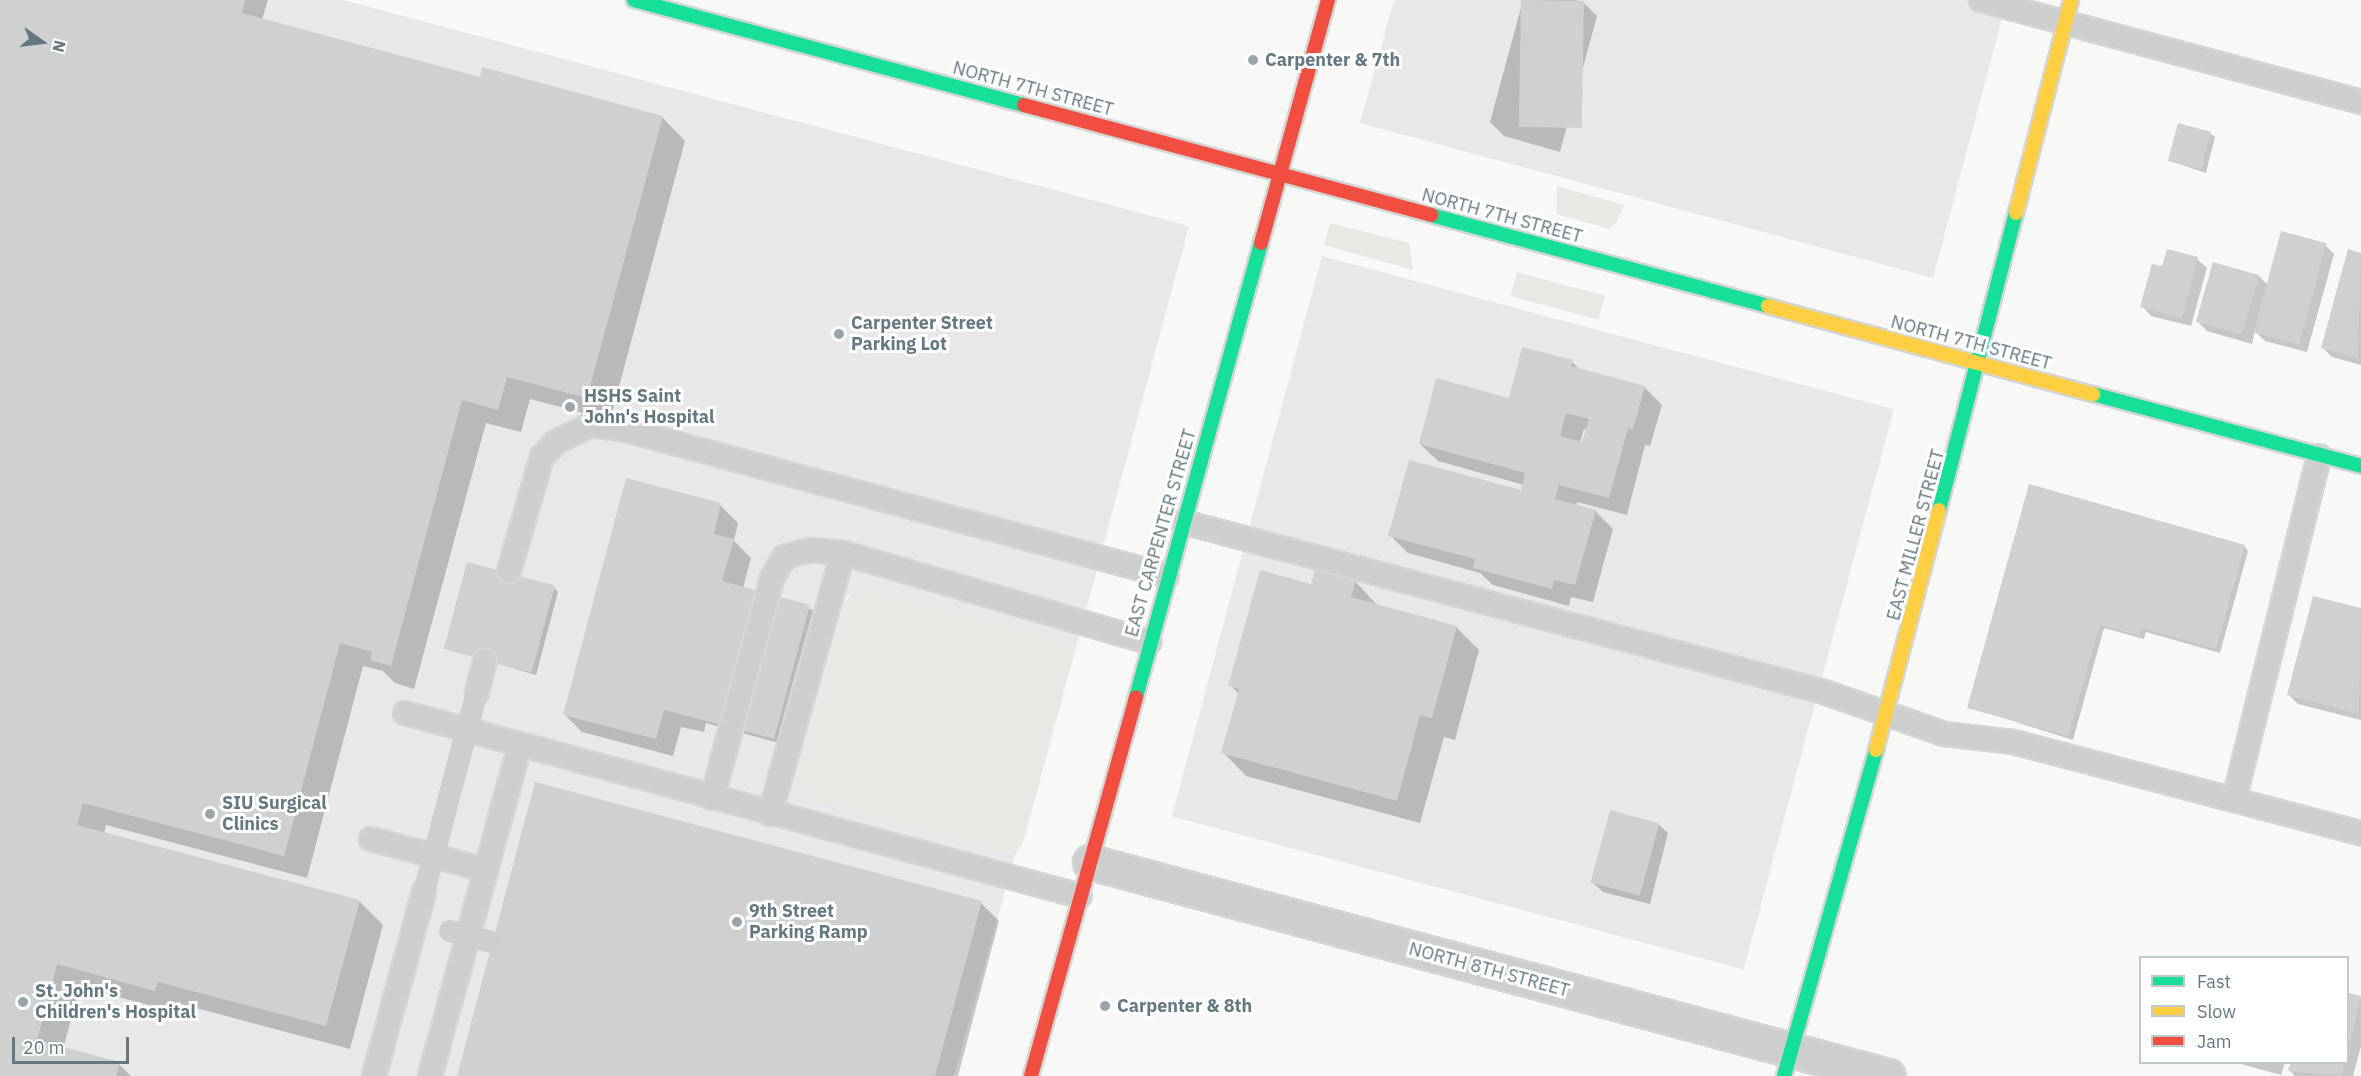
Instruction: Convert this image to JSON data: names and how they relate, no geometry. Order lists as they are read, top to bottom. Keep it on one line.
{"streets":{"street":["NORTH 7TH STREET","EAST CARPENTER STREET","EAST MILLER STREET","NORTH 8TH STREET"]},"crossings":[["NORTH 7TH STREET","EAST CARPENTER STREET"],["NORTH 7TH STREET","EAST MILLER STREET"],["EAST CARPENTER STREET","NORTH 8TH STREET"],["EAST MILLER STREET","NORTH 8TH STREET"]],"places":["Carpenter & 7th","Carpenter Street Parking Lot","HSHS Saint John's Hospital","SIU Surgical Clinics","9th Street Parking Ramp","St. John's Children's Hospital","Carpenter & 8th"],"legend":["Fast","Slow","Jam"],"scale_bar":"20 m","north":"right"}
